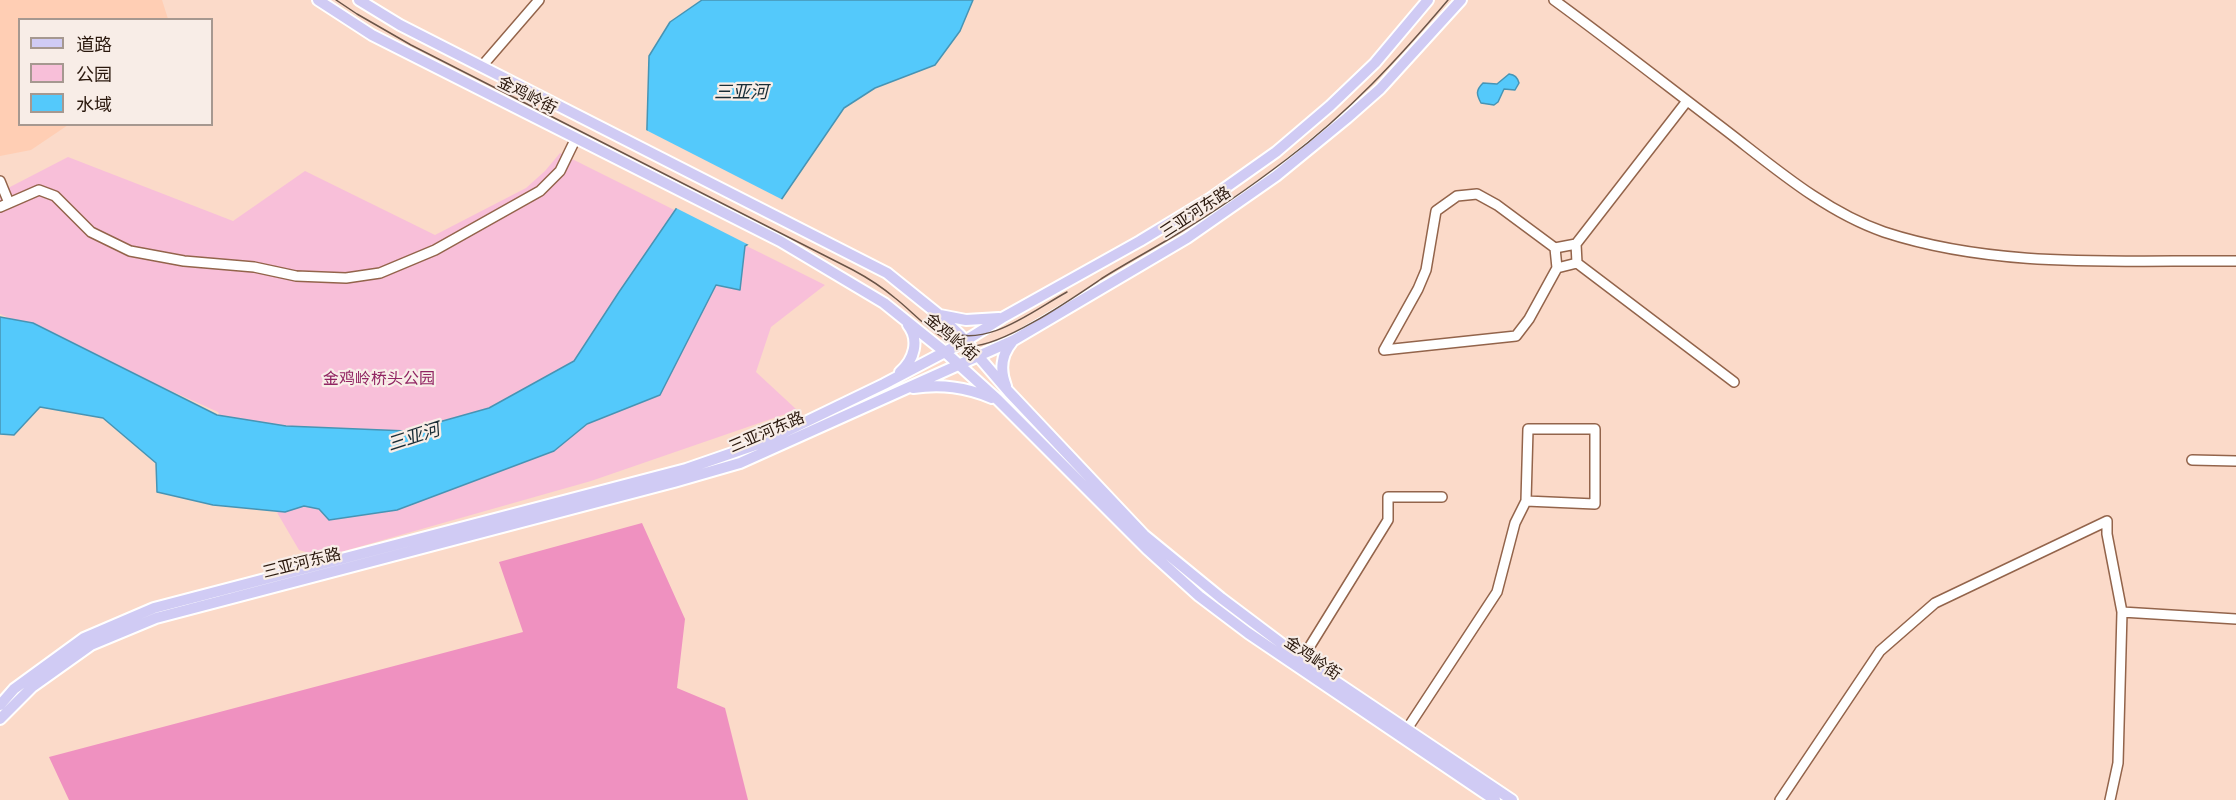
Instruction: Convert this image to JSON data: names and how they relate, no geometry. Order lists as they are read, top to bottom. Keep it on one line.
{"streets":{"main road":["金鸡岭街","三亚河东路"]},"crossings":[["金鸡岭街","三亚河东路"]],"water":["三亚河"],"parks":["金鸡岭桥头公园"],"legend":["道路","公园","水域"]}
